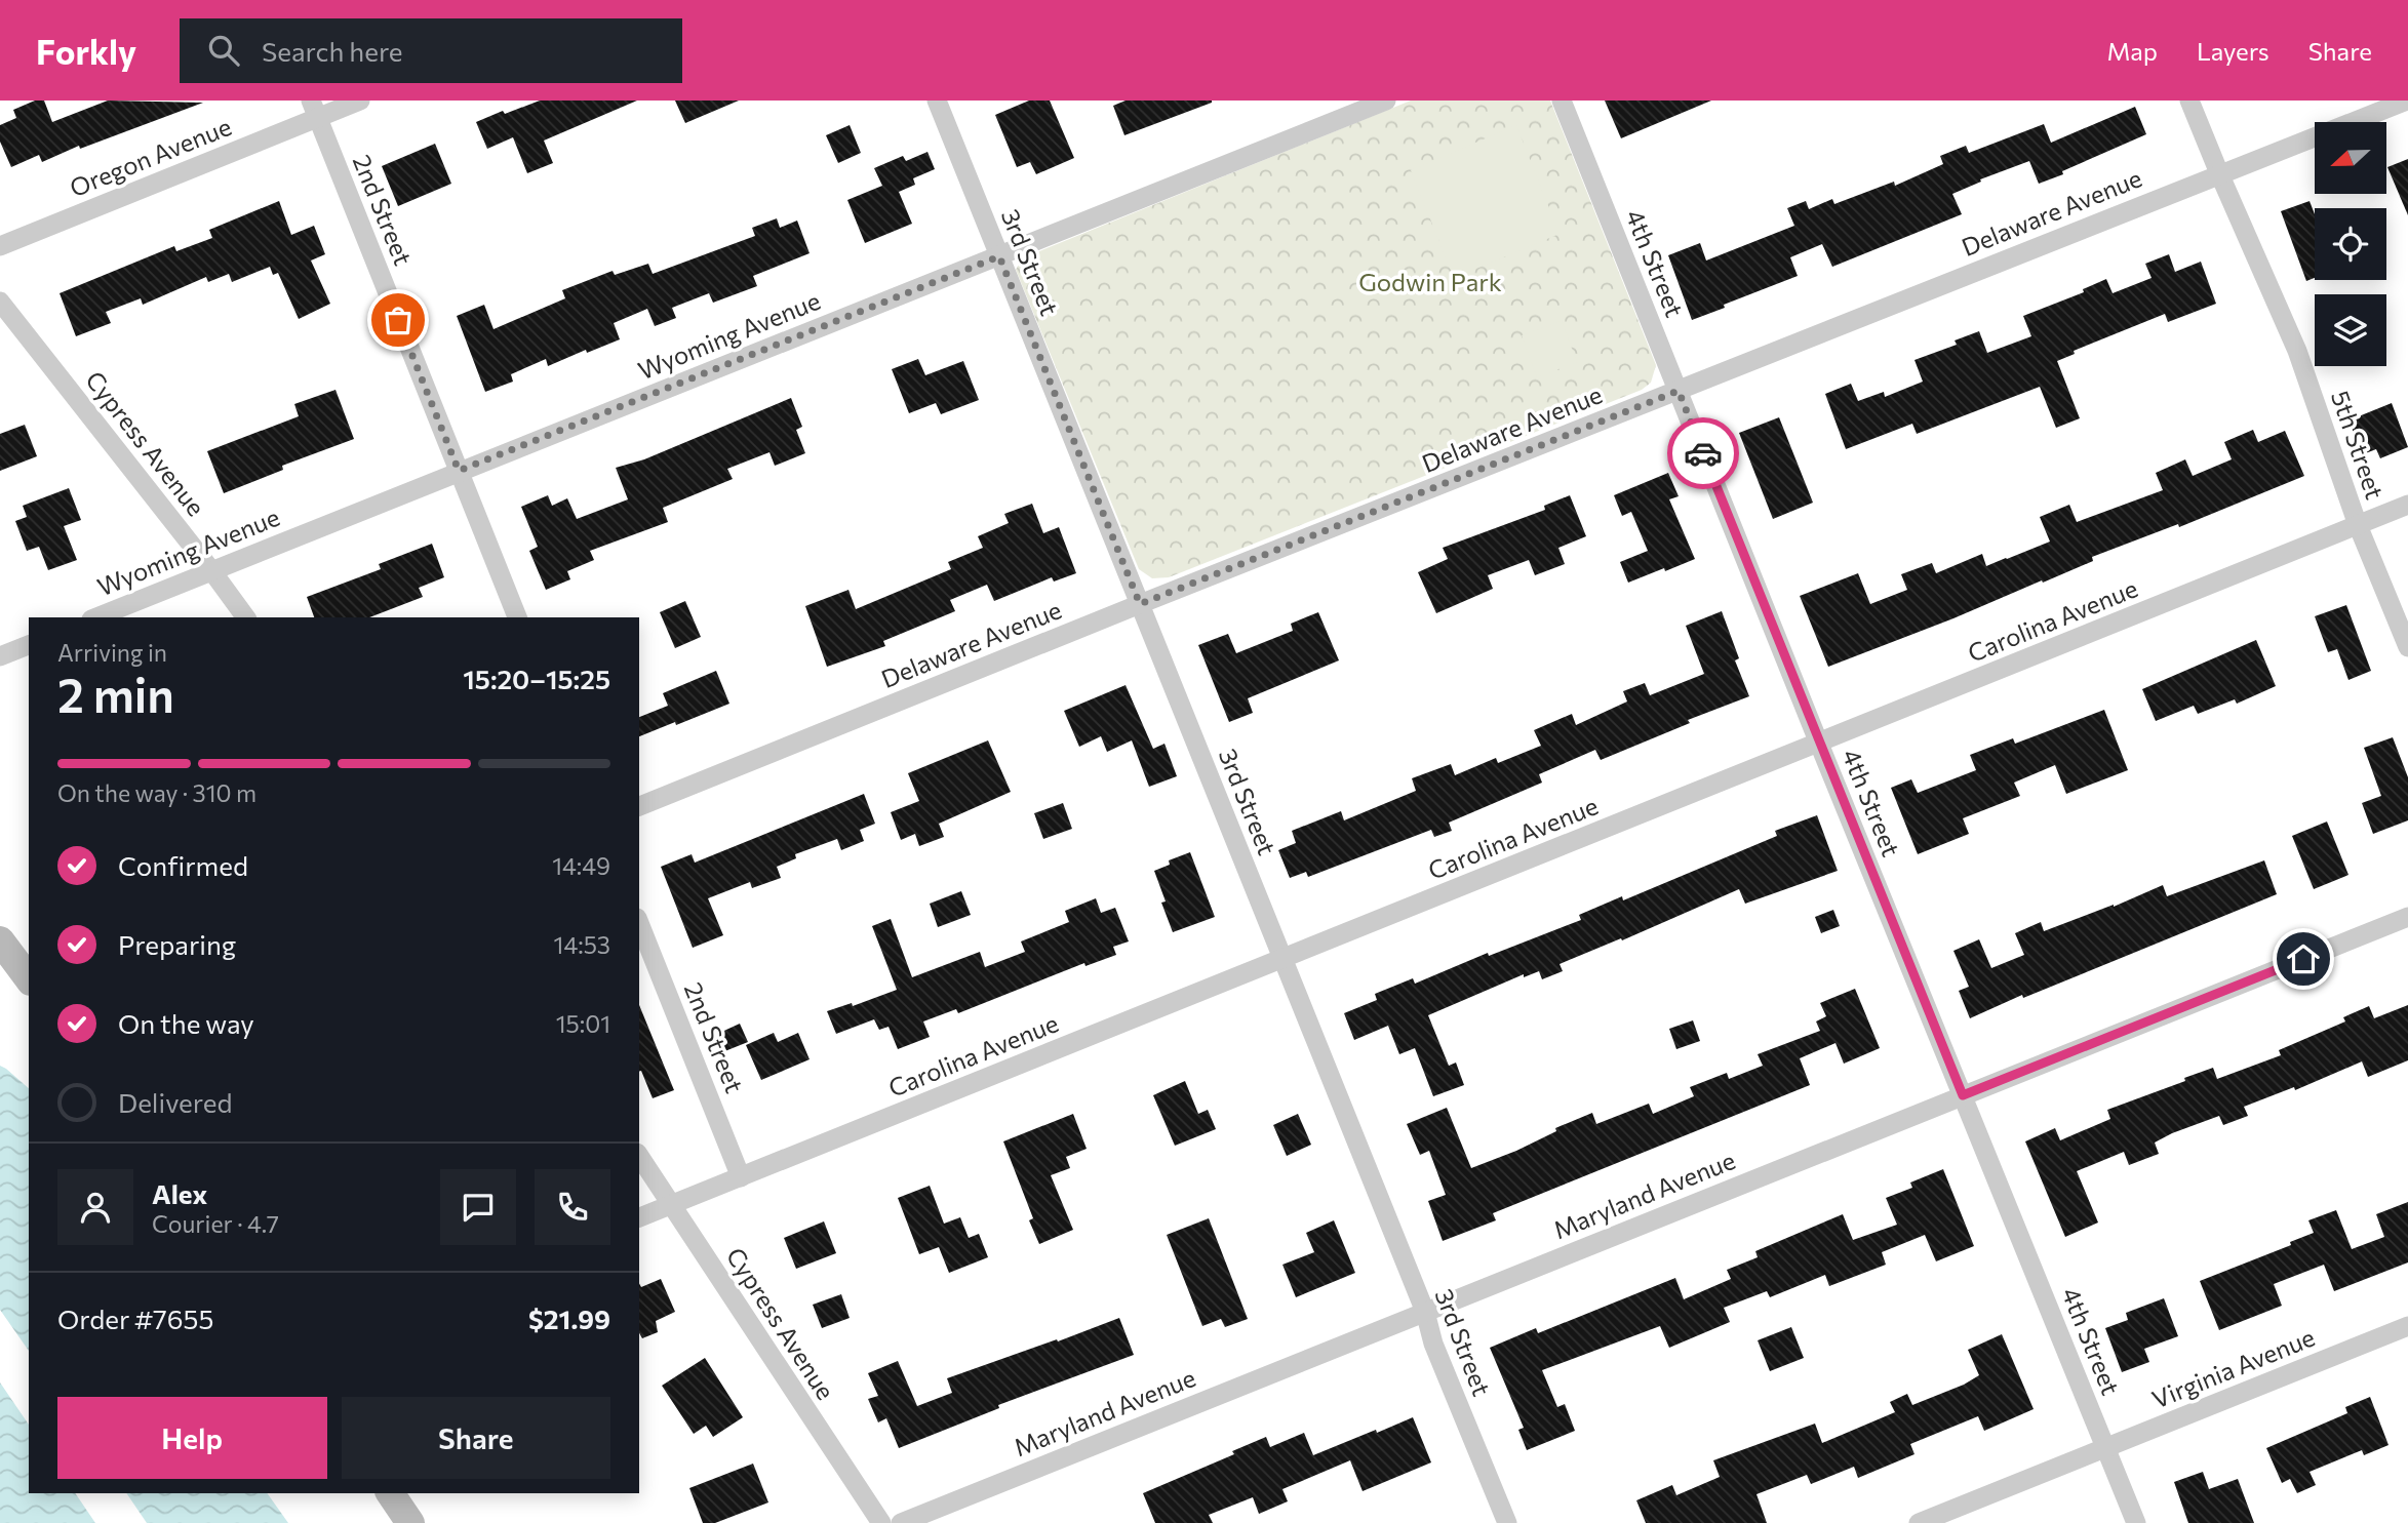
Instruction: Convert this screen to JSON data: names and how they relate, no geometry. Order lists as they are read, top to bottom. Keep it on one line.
{"streets":{"street":["Oregon Avenue","2nd Street","Delaware Avenue","3rd Street","4th Street","Wyoming Avenue","Cypress Avenue","5th Street","Carolina Avenue","Maryland Avenue","Virginia Avenue"]},"crossings":[["Oregon Avenue","2nd Street"],["2nd Street","Wyoming Avenue"],["2nd Street","Carolina Avenue"],["Delaware Avenue","3rd Street"],["Delaware Avenue","4th Street"],["Delaware Avenue","5th Street"],["3rd Street","Wyoming Avenue"],["3rd Street","Carolina Avenue"],["3rd Street","Maryland Avenue"],["4th Street","Carolina Avenue"],["4th Street","Maryland Avenue"],["4th Street","Virginia Avenue"],["Wyoming Avenue","Cypress Avenue"],["Cypress Avenue","Carolina Avenue"],["5th Street","Carolina Avenue"]],"parks":["Godwin Park"],"north":"left","page":{"header":"Forkly","search":"Search here","nav":["Map","Layers","Share"],"heading":["2 min","Arriving in","15:20–15:25"],"panel":["Alex","Courier · 4.7","Order #7655","$21.99"],"bar":"On the way · 310 m","list":[["Confirmed","14:49"],["Preparing","14:53"],["On the way","15:01"],"Delivered"],"buttons":["Help","Share"]}}
